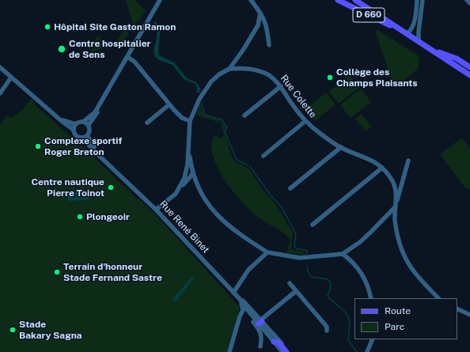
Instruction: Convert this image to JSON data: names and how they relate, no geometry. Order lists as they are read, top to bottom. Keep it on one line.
{"streets":{"main road":["D 660"],"street":["Rue Colette","Rue René Binet"]},"places":["Hôpital Site Gaston Ramon","Centre hospitalier de Sens","Collège des Champs Plaisants","Complexe sportif Roger Breton","Centre nautique Pierre Toinot","Plongeoir","Terrain d'honneur Stade Fernand Sastre","Stade Bakary Sagna"],"legend":["Route","Parc"]}
